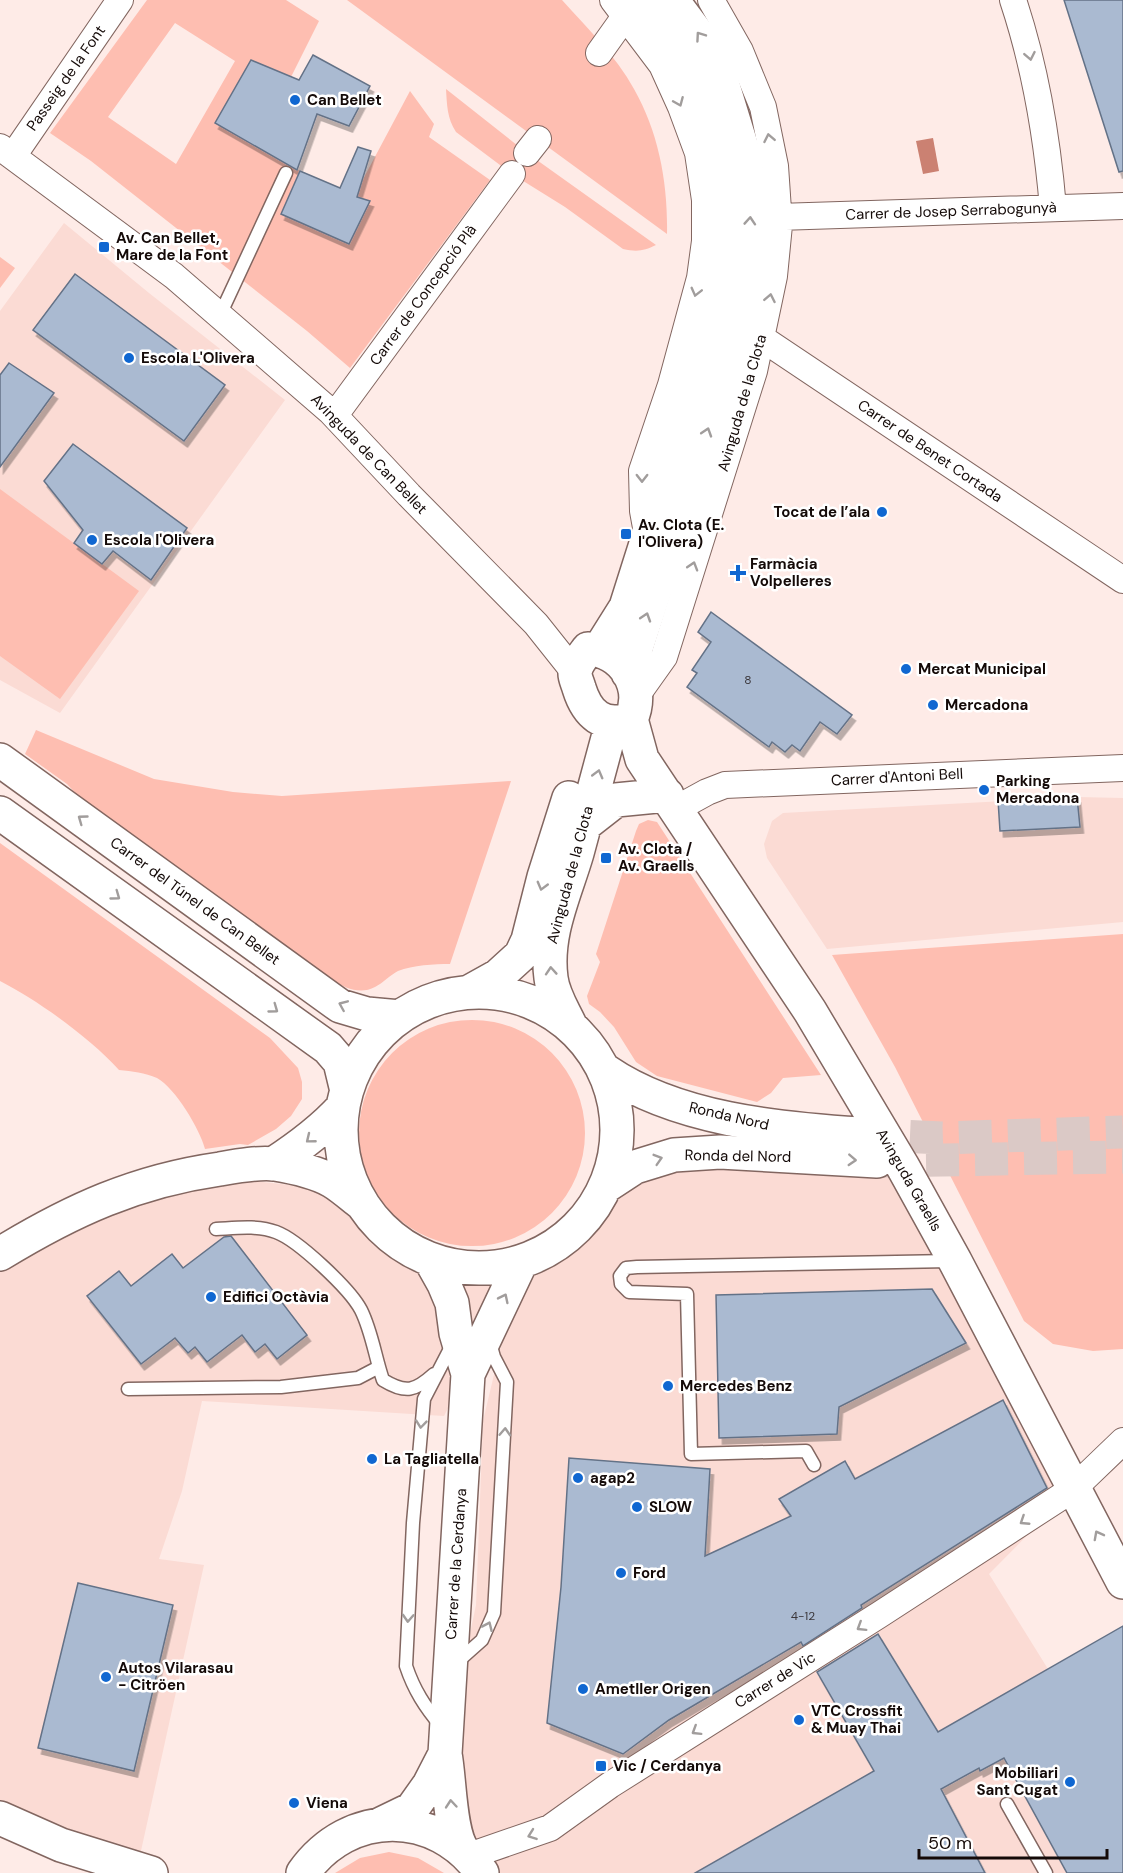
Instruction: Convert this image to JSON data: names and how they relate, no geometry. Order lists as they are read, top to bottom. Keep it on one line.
{"streets":{"street":["Passeig de la Font","Carrer de Josep Serrabogunyà","Carrer de Concepció Plà","Avinguda de la Clota","Carrer de Benet Cortada","Avinguda de Can Bellet","Carrer d'Antoni Bell","Carrer del Túnel de Can Bellet","Ronda Nord","Ronda del Nord","Avinguda Graells","Carrer de la Cerdanya","Carrer de Vic"]},"crossings":[["Passeig de la Font","Avinguda de Can Bellet"],["Carrer de Josep Serrabogunyà","Avinguda de la Clota"],["Carrer de Concepció Plà","Avinguda de Can Bellet"],["Avinguda de la Clota","Carrer de Benet Cortada"],["Avinguda de la Clota","Avinguda Graells"],["Avinguda de Can Bellet","Avinguda Graells"],["Carrer d'Antoni Bell","Avinguda Graells"],["Ronda Nord","Ronda del Nord"],["Avinguda Graells","Carrer de Vic"],["Carrer de la Cerdanya","Carrer de Vic"]],"one_way":["Ronda del Nord","Carrer de Vic"],"places":{"other":["Can Bellet","Escola L'Olivera","Tocat de l’ala","Escola l'Olivera","Mercat Municipal","Mercadona","Parking Mercadona","Edifici Octàvia","Mercedes Benz","La Tagliatella","agap2","SLOW","Ford","Autos Vilarasau - Citröen","Ametller Origen","VTC Crossfit & Muay Thai","Mobiliari Sant Cugat","Viena"],"transit":["Av. Can Bellet, Mare de la Font","Av. Clota (E. l'Olivera)","Av. Clota / Av. Graells","Vic / Cerdanya"],"health":["Farmàcia Volpelleres"]},"house_numbers":["8","4-12"],"scale_bar":"50 m"}
